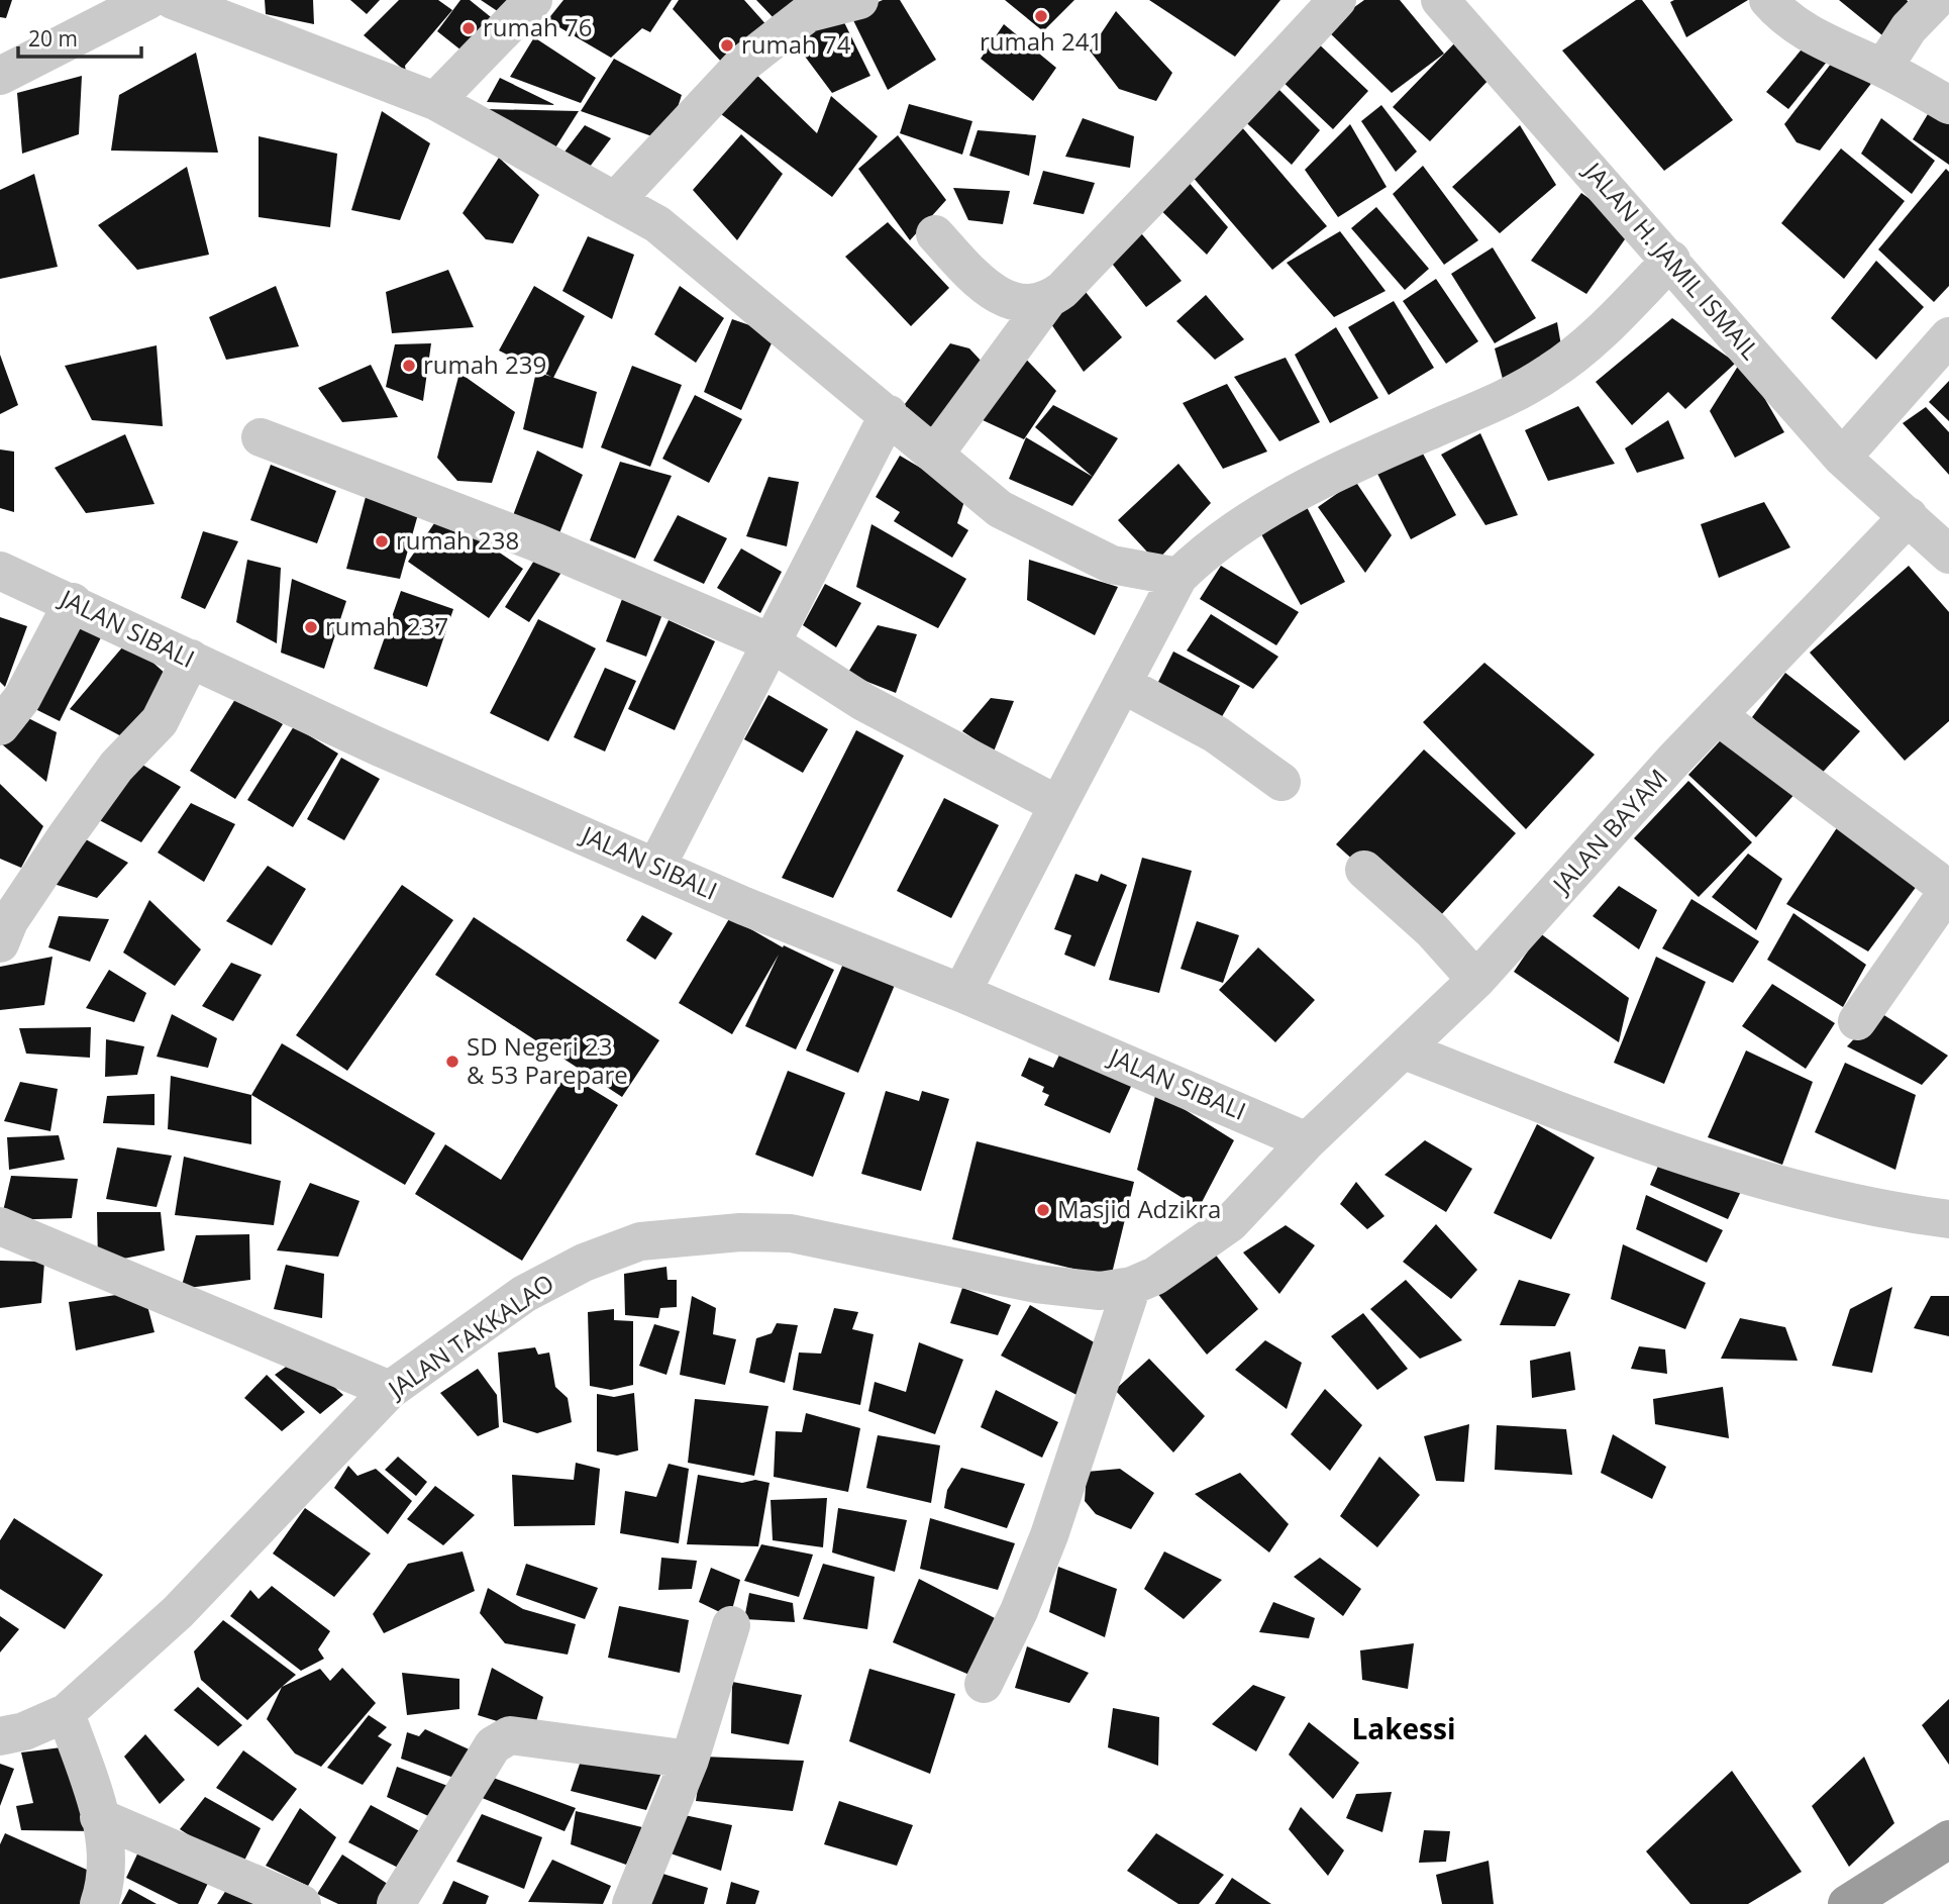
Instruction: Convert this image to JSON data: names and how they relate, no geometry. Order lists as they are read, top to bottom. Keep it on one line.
{"streets":{"street":["JALAN H. JAMIL ISMAIL","JALAN SIBALI","JALAN BAYAM","JALAN TAKKALAO"]},"crossings":[["JALAN H. JAMIL ISMAIL","JALAN BAYAM"],["JALAN SIBALI","JALAN BAYAM"],["JALAN SIBALI","JALAN TAKKALAO"],["JALAN BAYAM","JALAN TAKKALAO"]],"districts":["Lakessi"],"places":["rumah 241","rumah 76","rumah 74","rumah 239","rumah 238","rumah 237","SD Negeri 23 & 53 Parepare","Masjid Adzikra"],"scale_bar":"20 m"}
